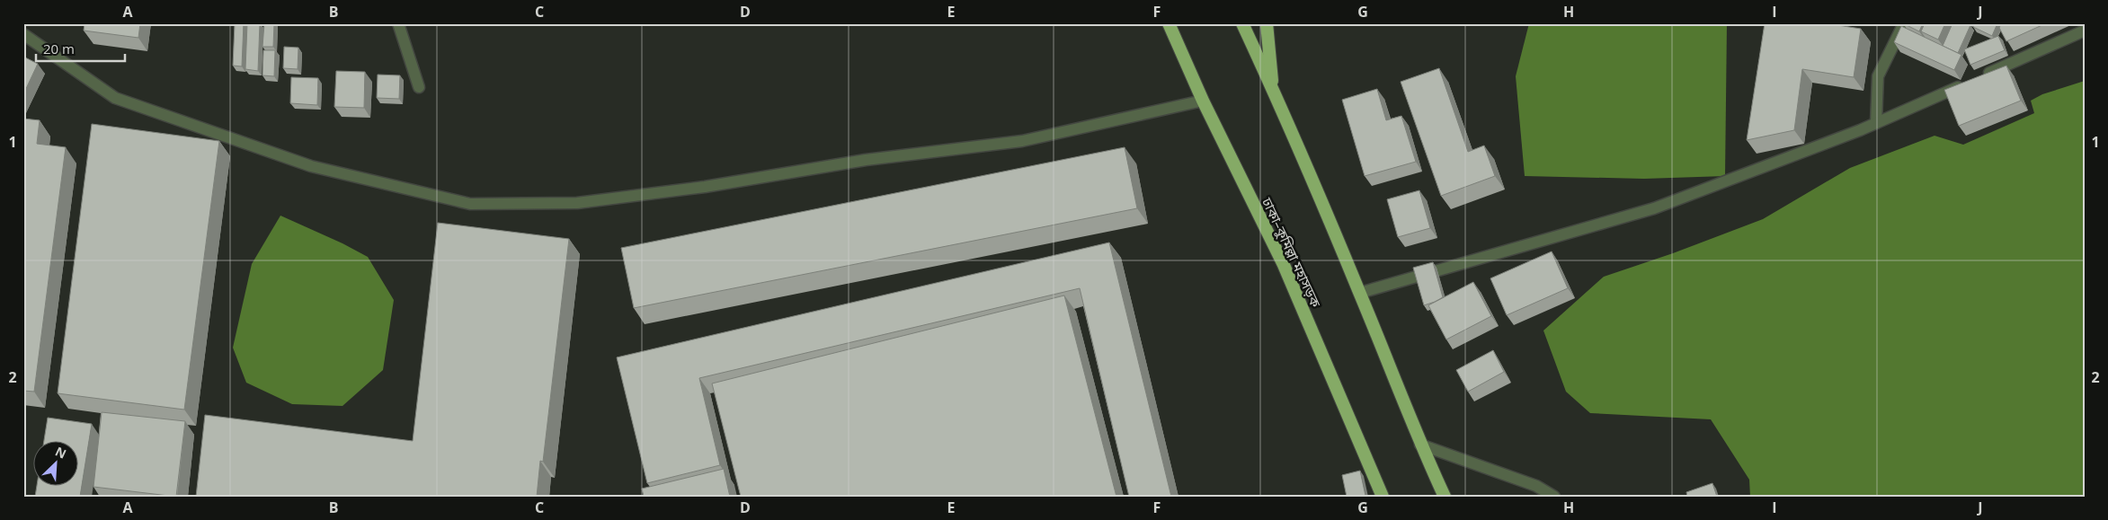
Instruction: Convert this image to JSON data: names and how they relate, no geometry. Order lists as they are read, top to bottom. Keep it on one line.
{"streets":{"highway":["ঢাকা–কুমিল্লা মহাসড়ক"]},"scale_bar":"20 m","north":"top right","grid":{"columns":["A","B","C","D","E","F","G","H","I","J"],"rows":["1","2"]}}
